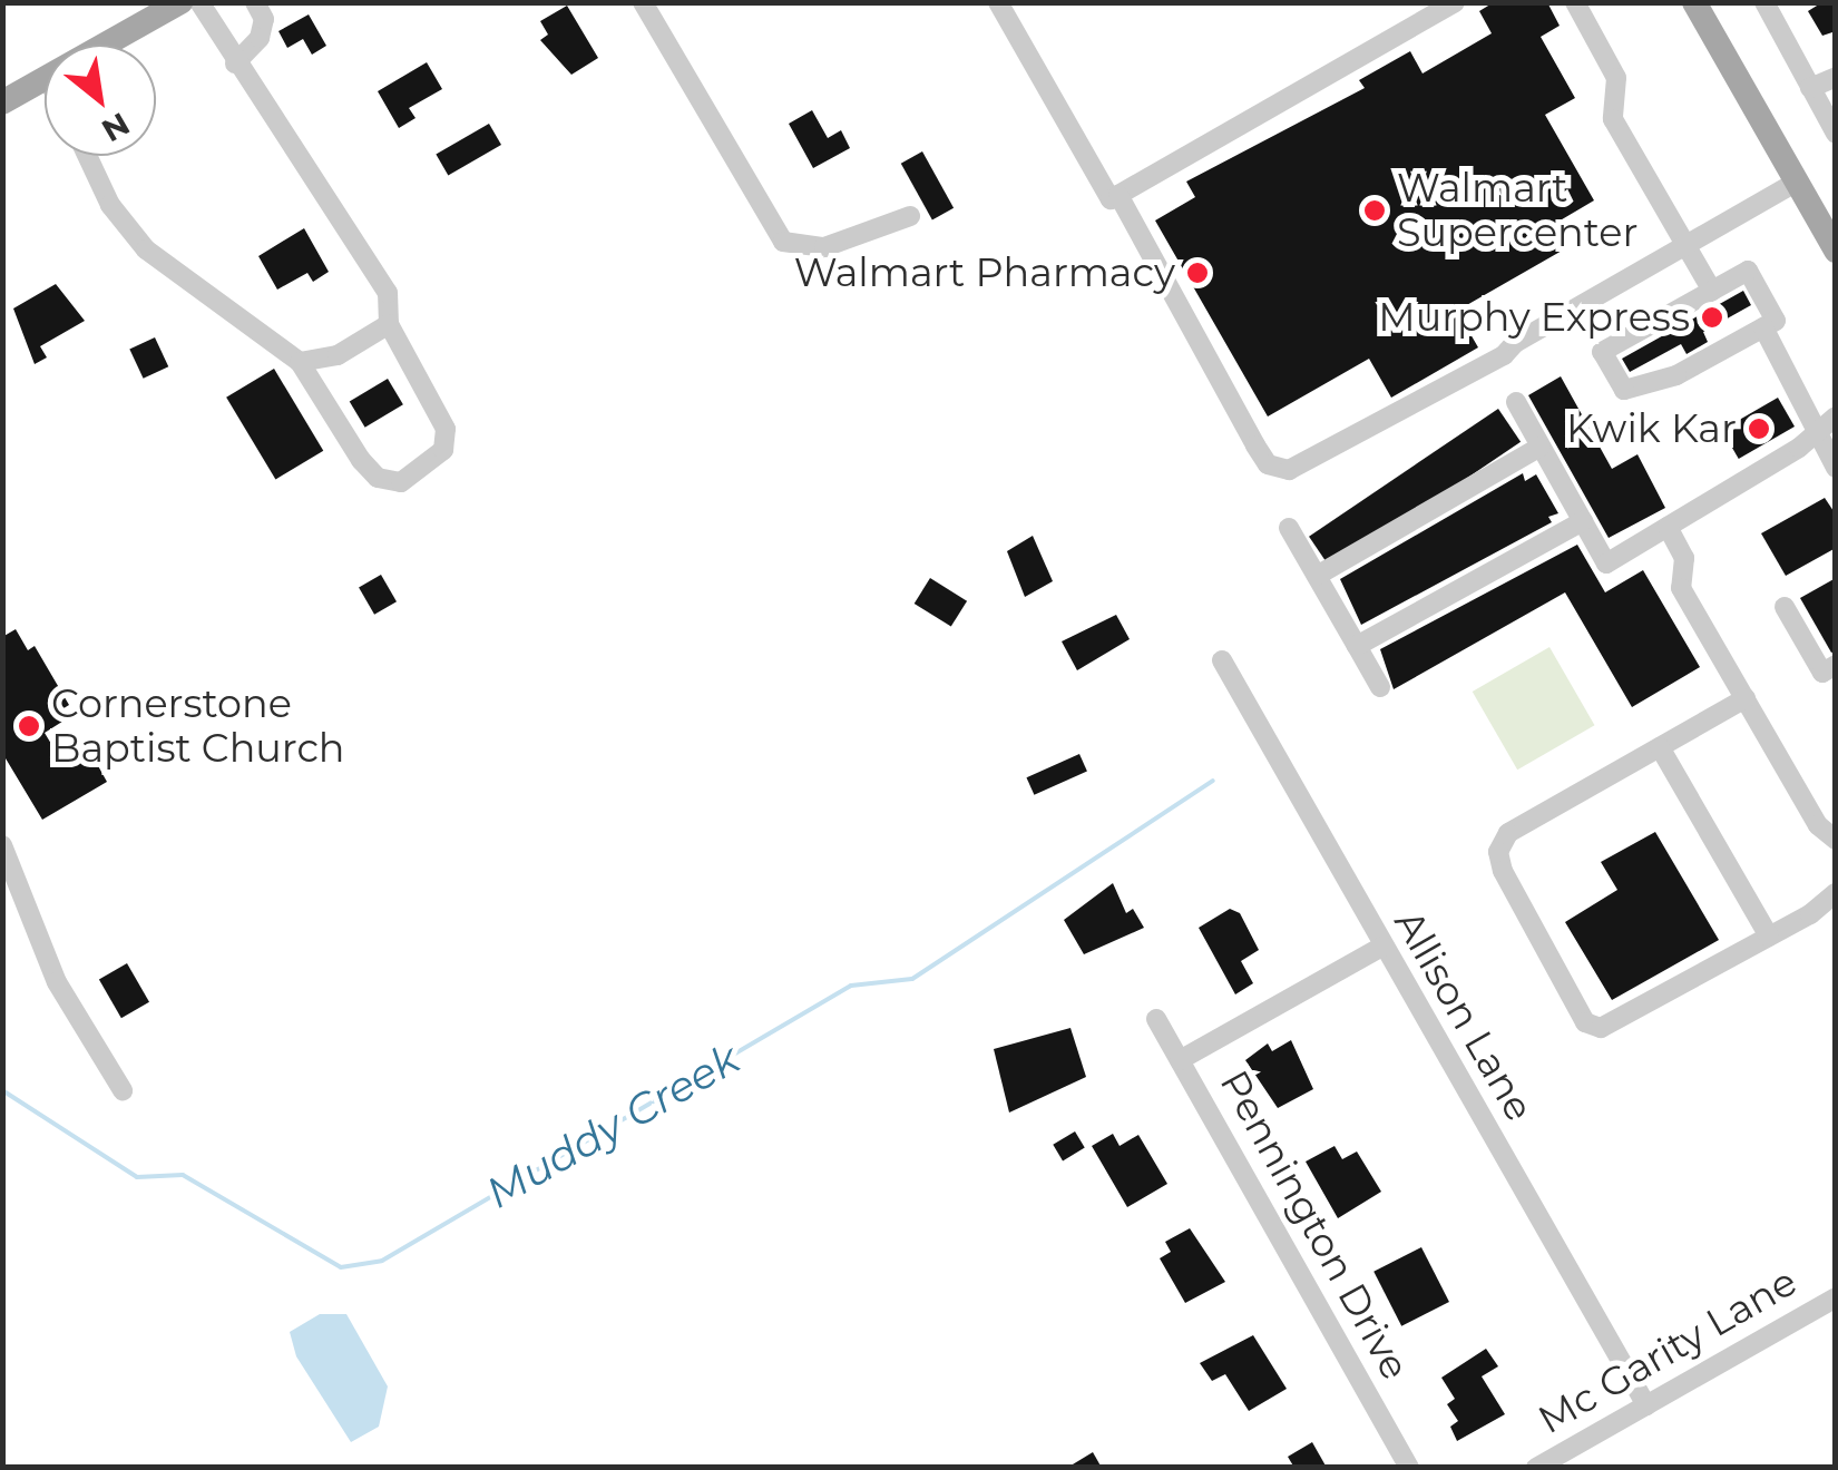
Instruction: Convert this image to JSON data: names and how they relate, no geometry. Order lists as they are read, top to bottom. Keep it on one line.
{"streets":{"street":["Allison Lane","Pennington Drive","Mc Garity Lane"]},"crossings":[["Allison Lane","Mc Garity Lane"]],"water":["Muddy Creek"],"places":["Walmart Supercenter","Walmart Pharmacy","Murphy Express","Kwik Kar","Cornerstone Baptist Church"],"north":"bottom right"}
